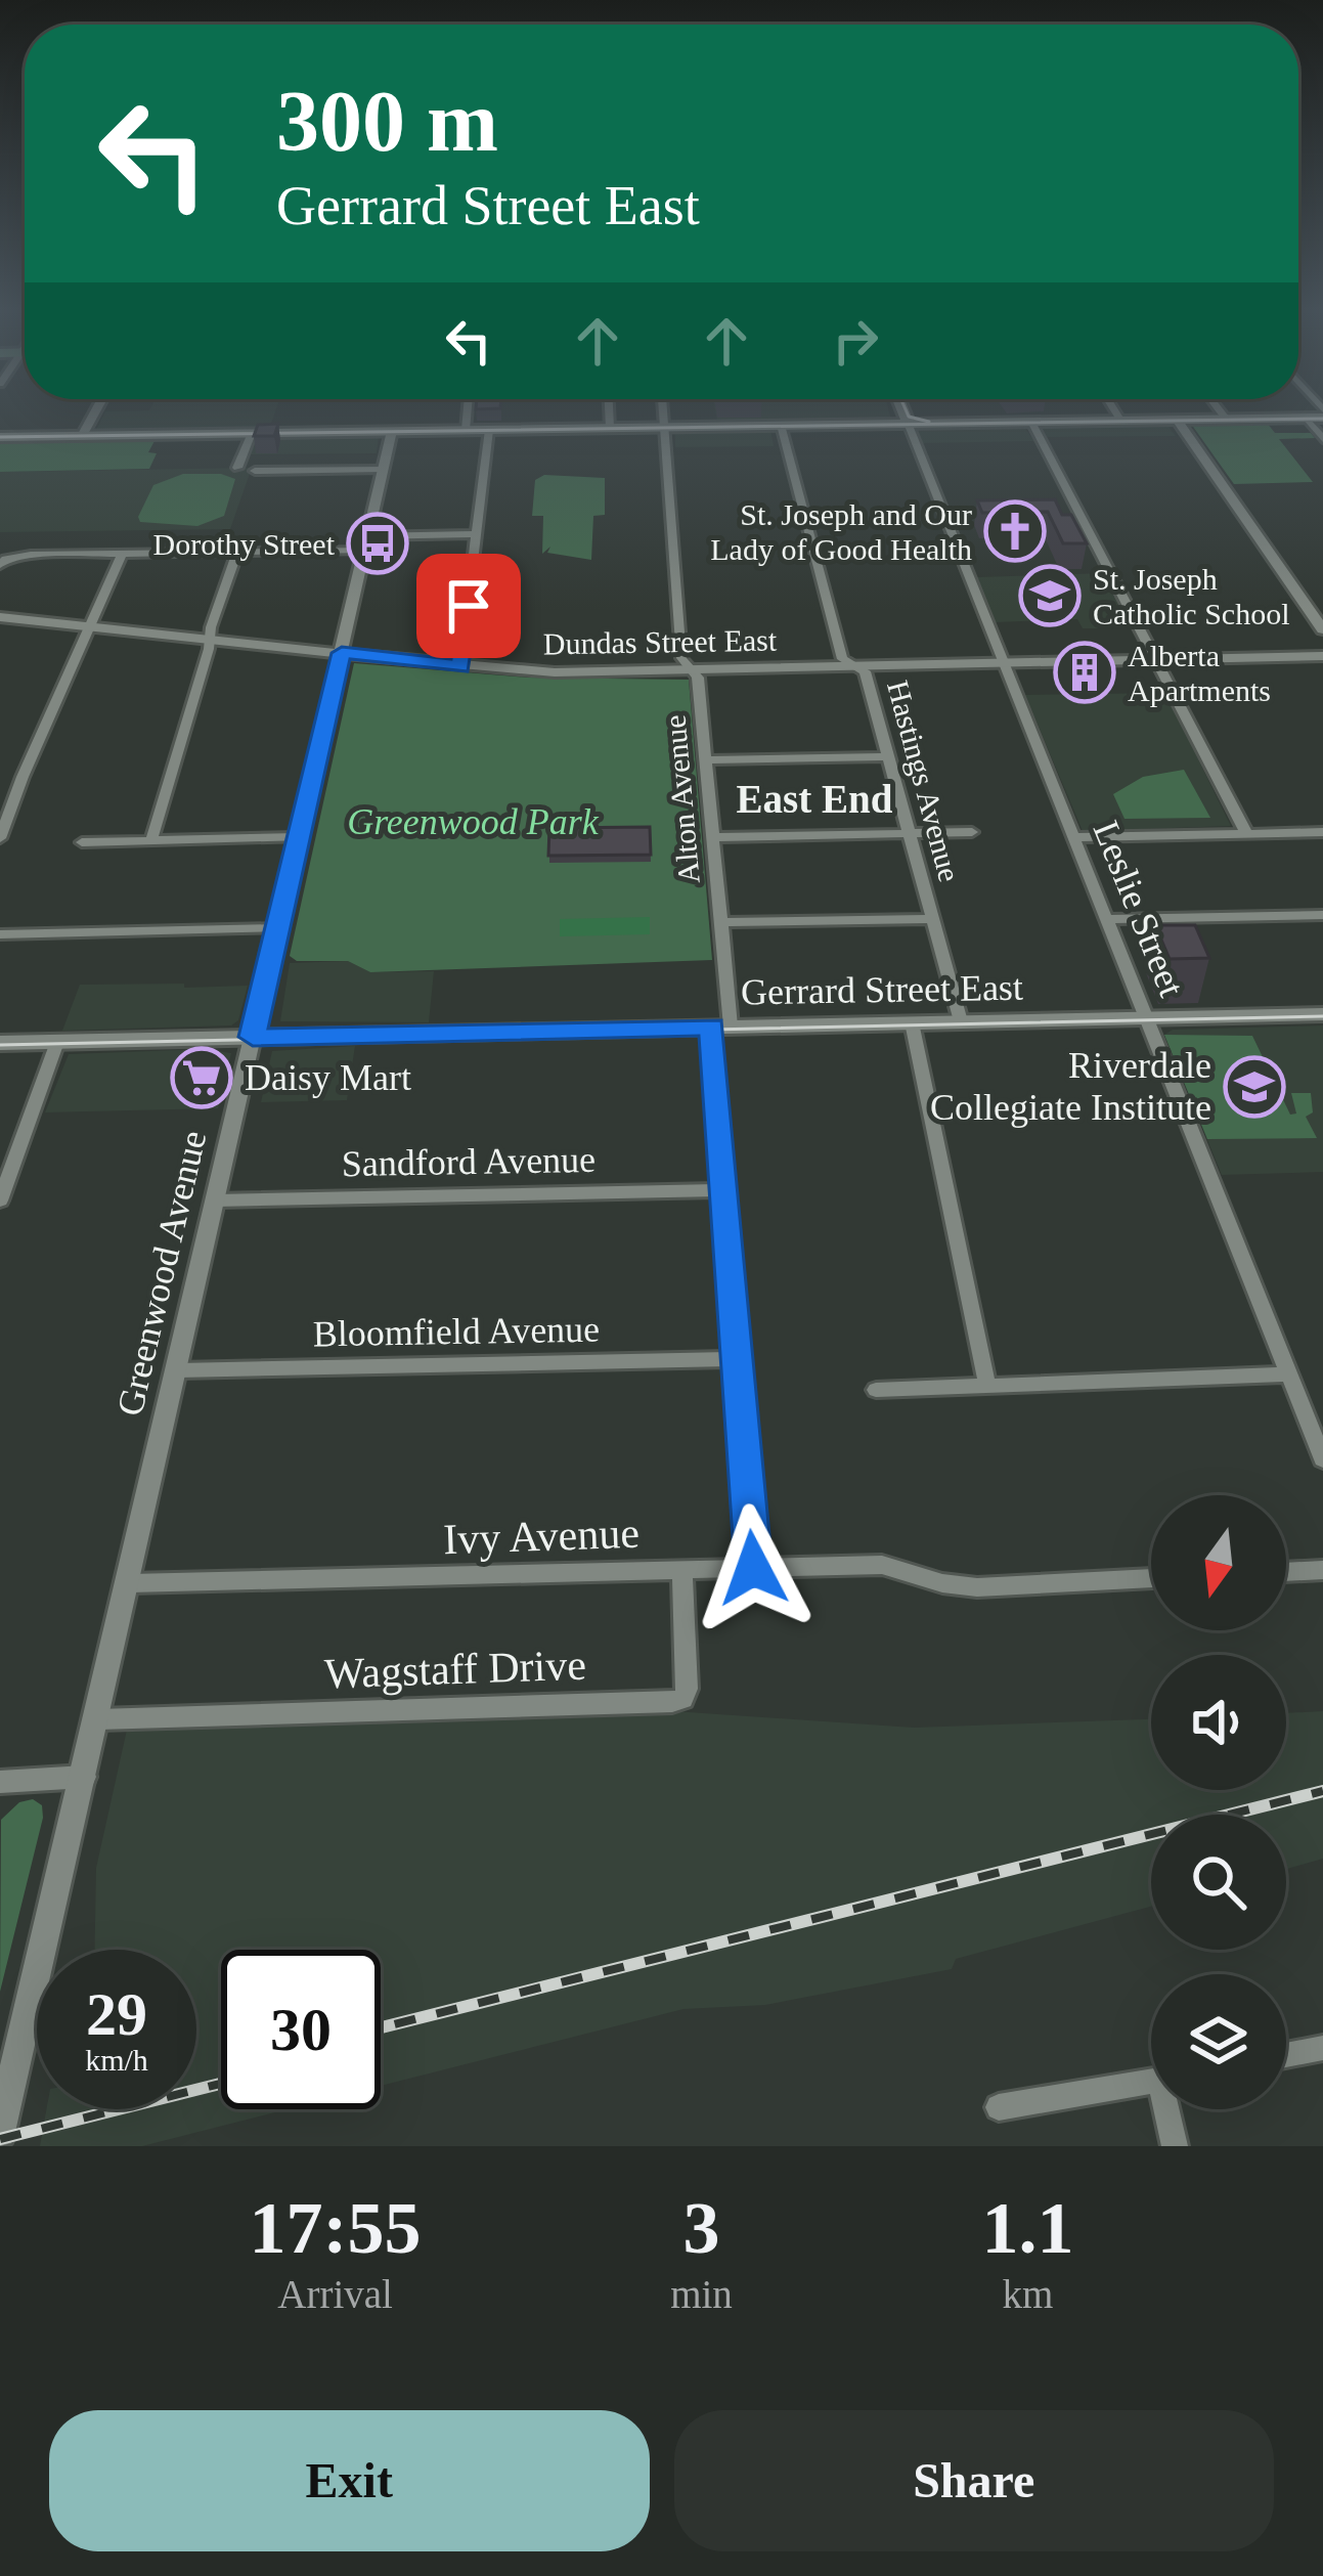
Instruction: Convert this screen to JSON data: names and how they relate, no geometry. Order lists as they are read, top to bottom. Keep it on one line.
{"streets":{"main road":["Leslie Street","Gerrard Street East"],"street":["Dundas Street East","Hastings Avenue","Alton Avenue","Sandford Avenue","Greenwood Avenue","Bloomfield Avenue","Ivy Avenue","Wagstaff Drive"]},"crossings":[["Dundas Street East","Hastings Avenue"],["Dundas Street East","Alton Avenue"],["Dundas Street East","Leslie Street"],["Dundas Street East","Greenwood Avenue"],["Hastings Avenue","Gerrard Street East"],["Alton Avenue","Gerrard Street East"],["Alton Avenue","Sandford Avenue"],["Alton Avenue","Bloomfield Avenue"],["Alton Avenue","Ivy Avenue"],["Leslie Street","Gerrard Street East"],["Gerrard Street East","Greenwood Avenue"],["Sandford Avenue","Greenwood Avenue"],["Greenwood Avenue","Bloomfield Avenue"],["Greenwood Avenue","Ivy Avenue"],["Greenwood Avenue","Wagstaff Drive"],["Ivy Avenue","Wagstaff Drive"]],"districts":["East End"],"parks":["Greenwood Park"],"places":{"church":["St. Joseph and Our Lady of Good Health"],"bus stop":["Dorothy Street"],"school or university":["St. Joseph Catholic School","Riverdale Collegiate Institute"],"building":["Alberta Apartments"],"supermarket":["Daisy Mart"]},"north":"bottom","page":{"turn":["300 m","Gerrard Street East"],"speed":"29 km/h","limit":"30","eta":["17:55","Arrival","3","min","1.1","km"],"buttons":["Exit","Share"]}}
